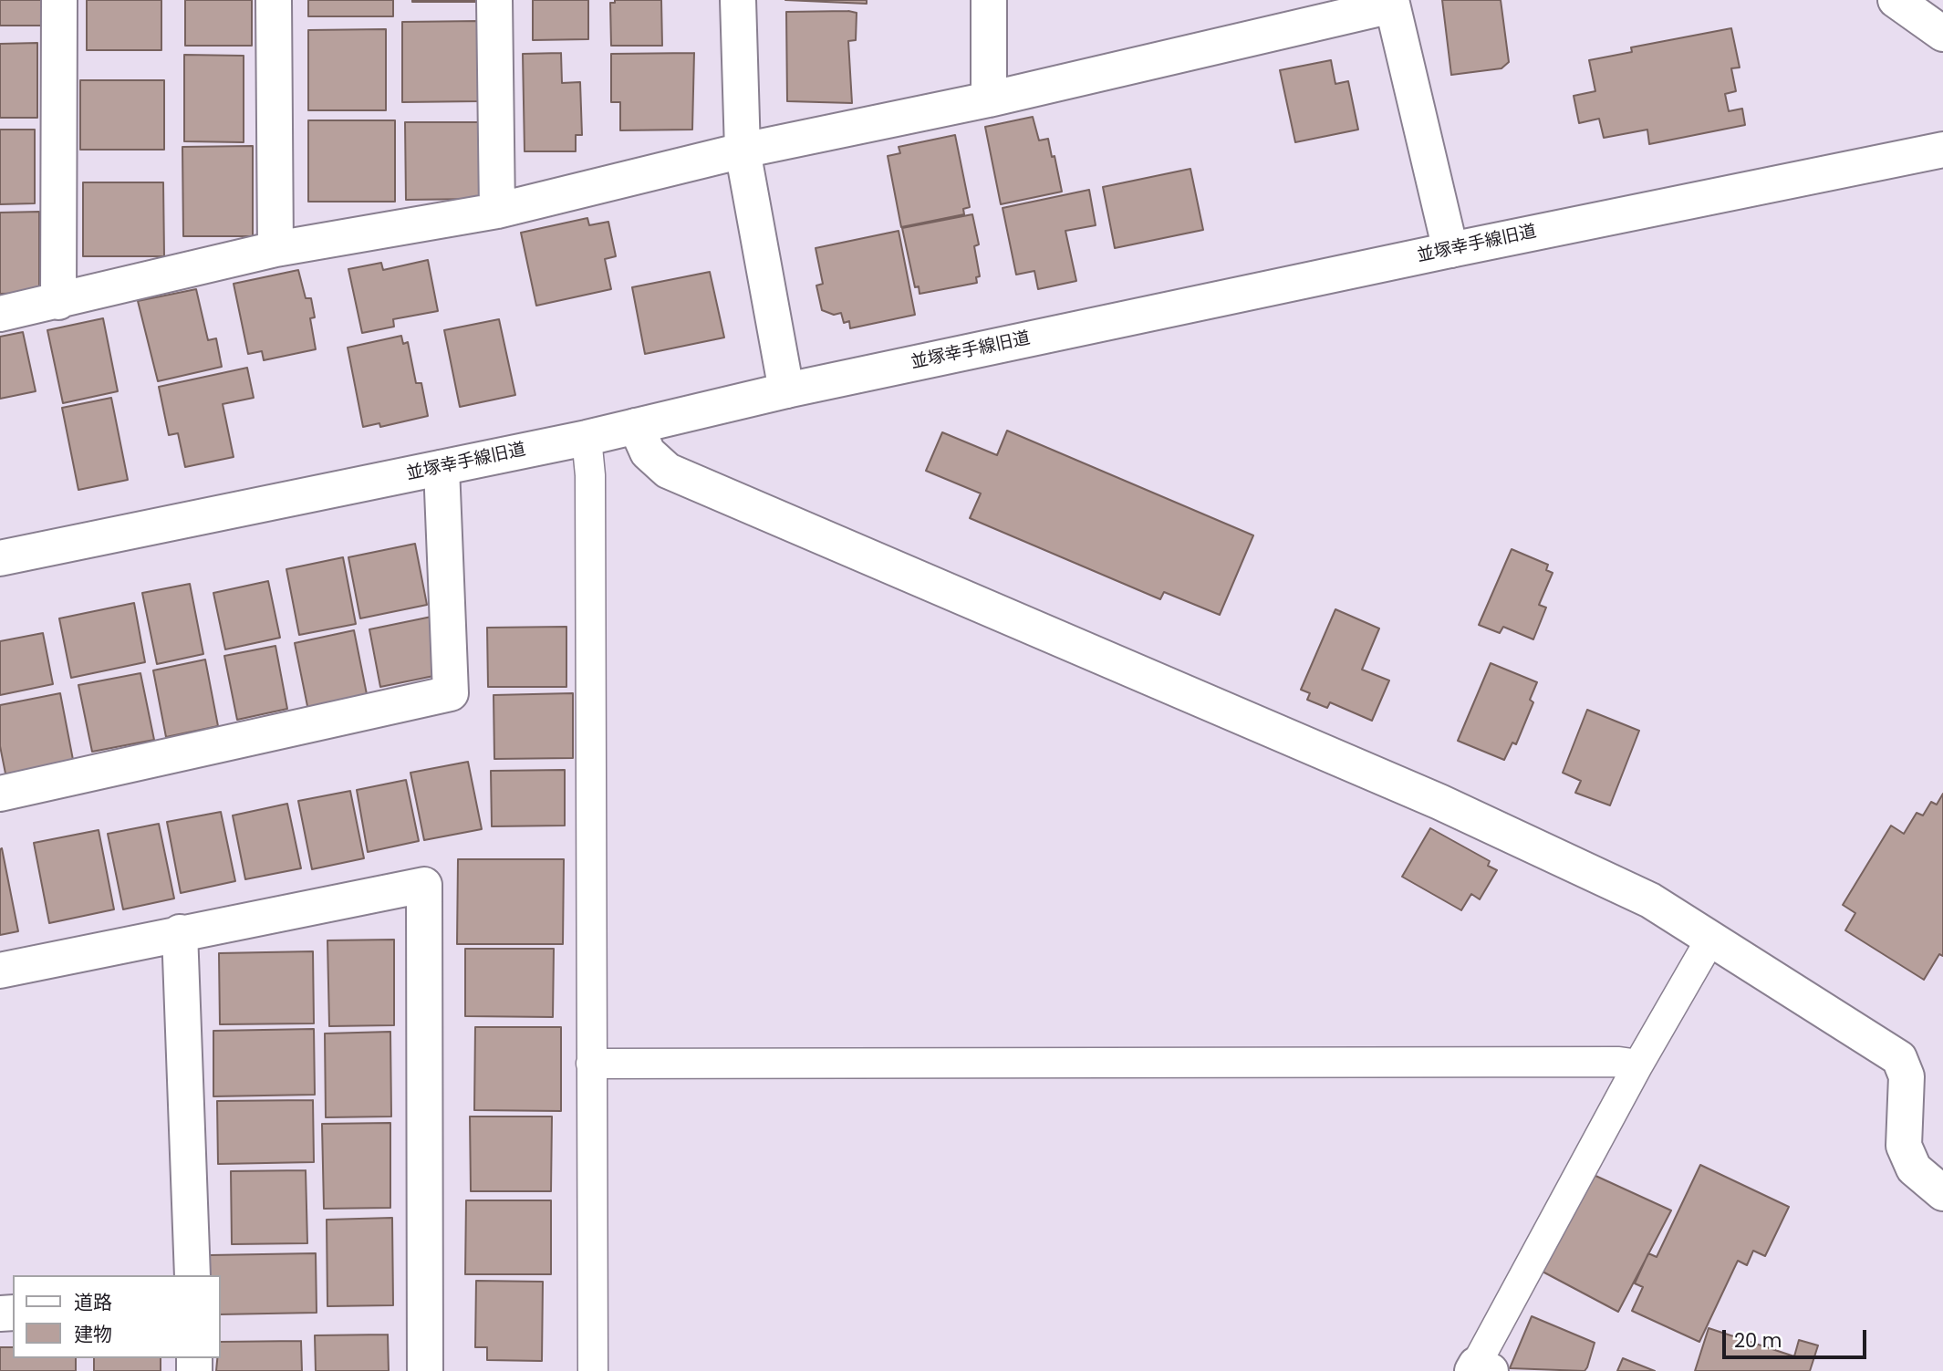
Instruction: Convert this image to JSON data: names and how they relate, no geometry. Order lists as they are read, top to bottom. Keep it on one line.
{"streets":{"street":["並塚幸手線旧道"]},"legend":["道路","建物"],"scale_bar":"20 m"}
